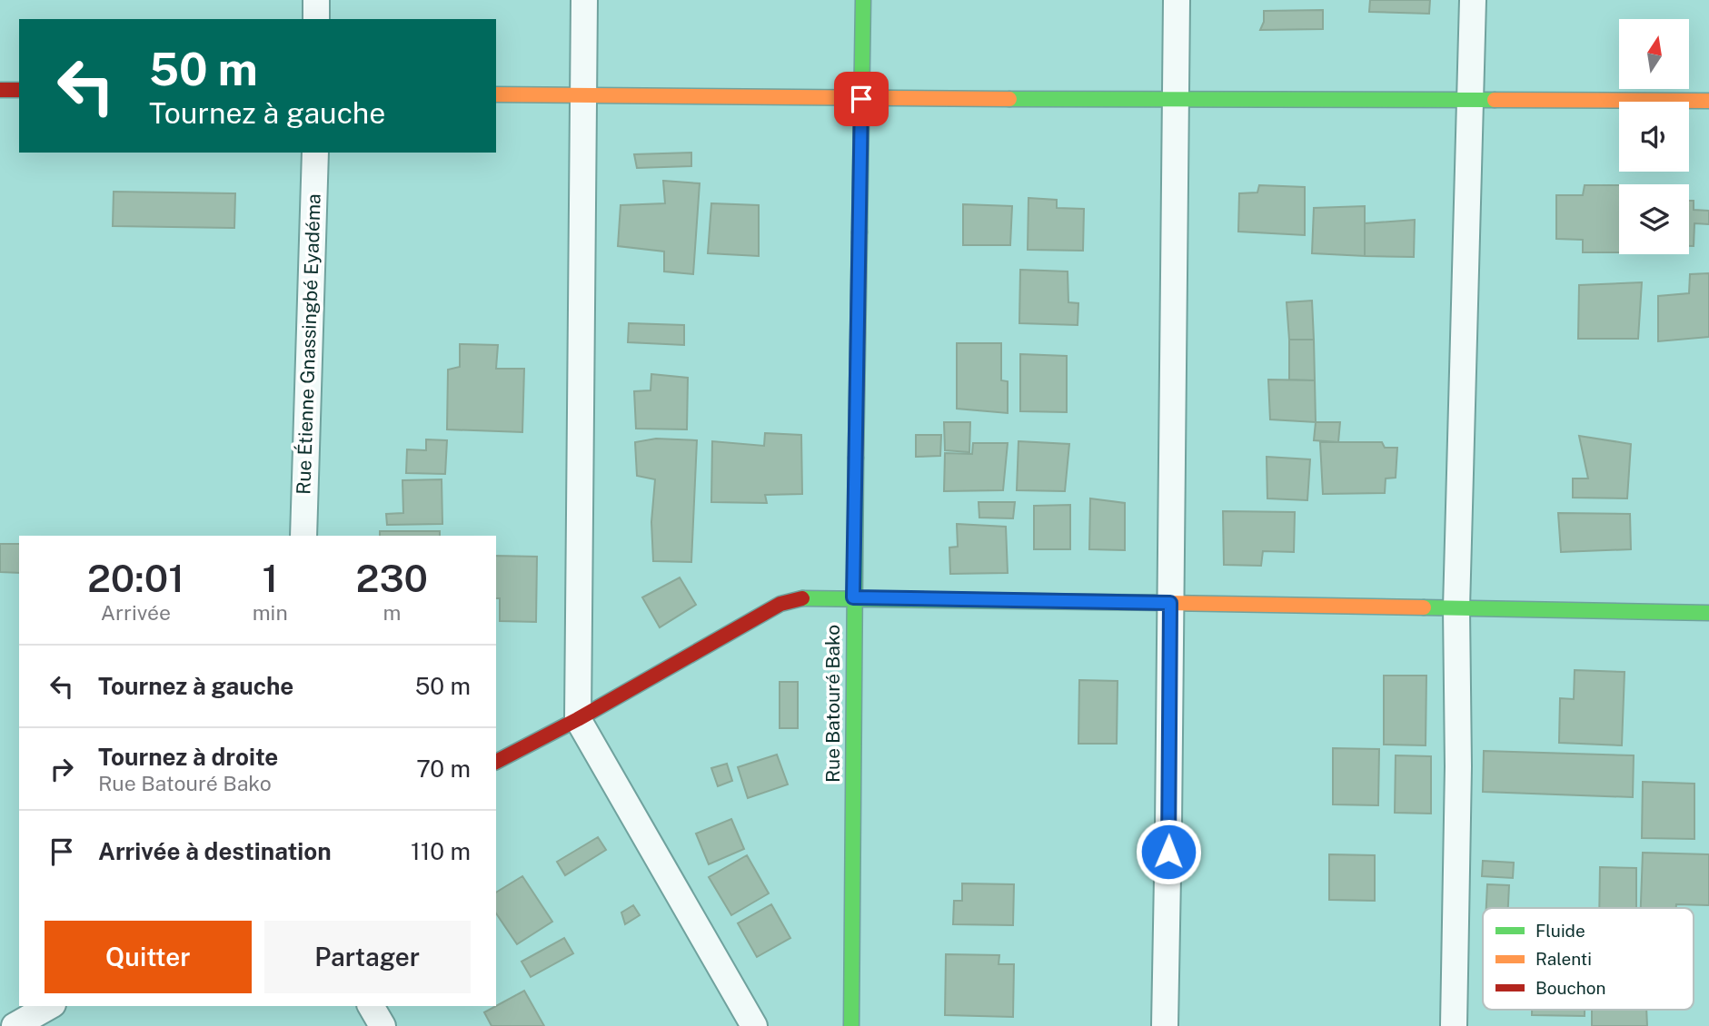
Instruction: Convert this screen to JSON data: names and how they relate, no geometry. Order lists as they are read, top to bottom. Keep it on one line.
{"streets":{"street":["Rue Étienne Gnassingbé Eyadéma","Rue Batouré Bako"]},"legend":["Fluide","Ralenti","Bouchon"],"north":"top","page":{"turn":["50 m","Tournez à gauche"],"eta":["20:01","Arrivée","1","min","230","m"],"list":[{"name":"Tournez à gauche","value":"50 m"},{"name":"Tournez à droite","note":"Rue Batouré Bako","value":"70 m"},{"name":"Arrivée à destination","value":"110 m"}],"buttons":["Quitter","Partager"]}}
